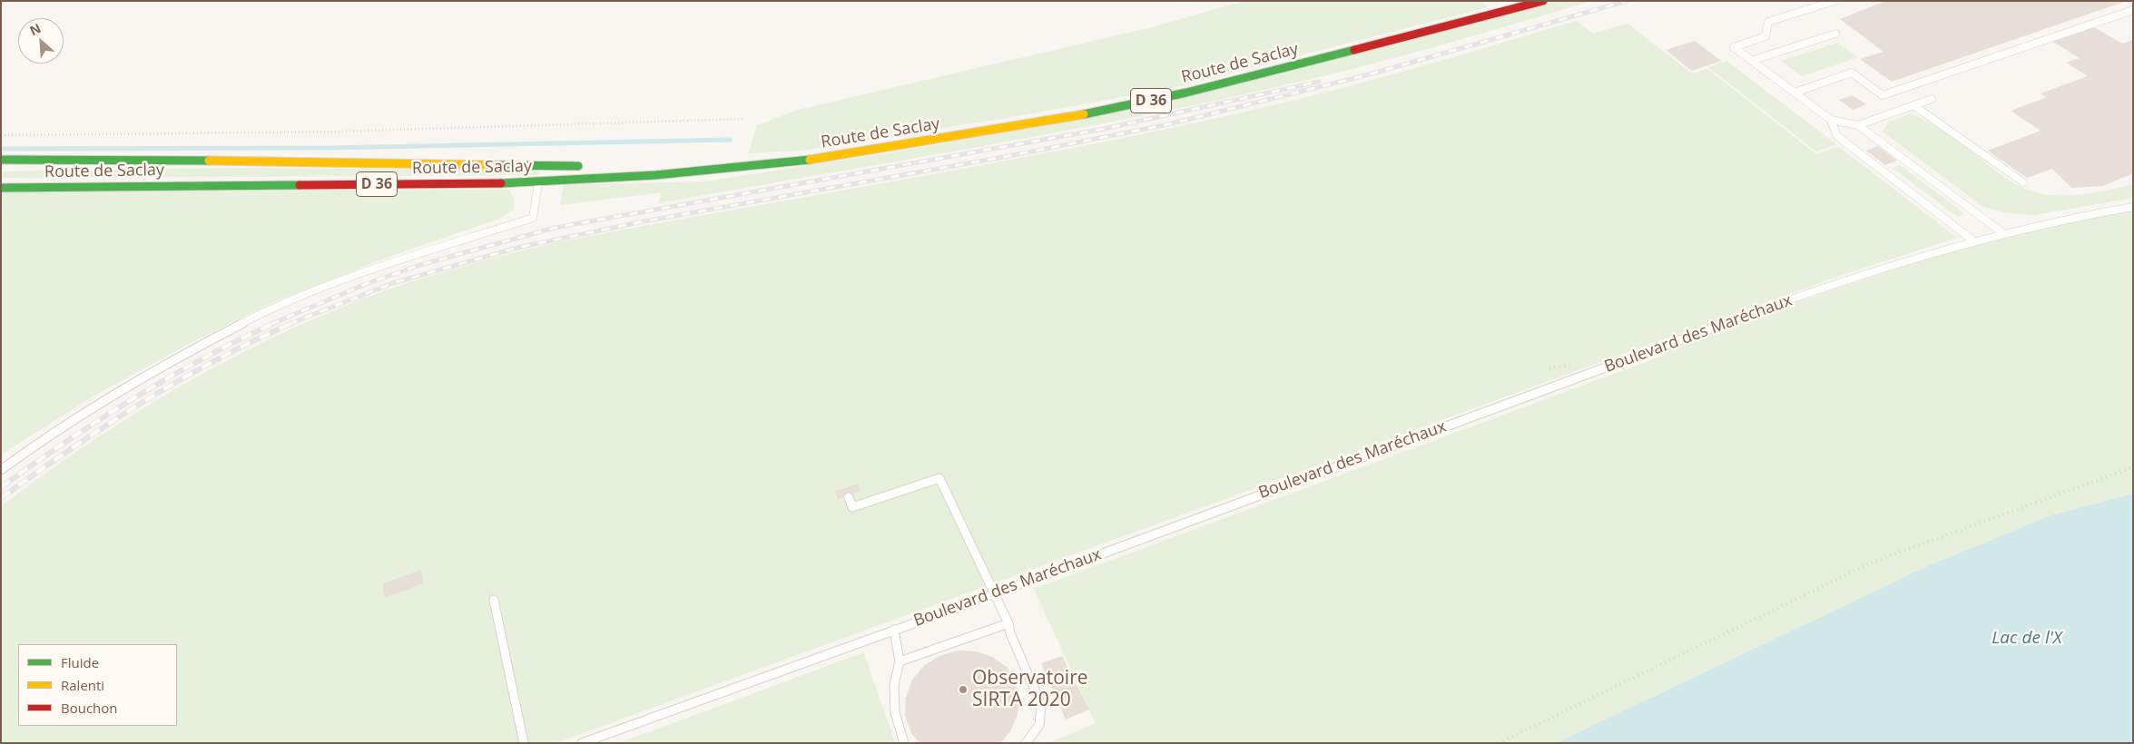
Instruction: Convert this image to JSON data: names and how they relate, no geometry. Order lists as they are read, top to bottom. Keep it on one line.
{"streets":{"main road":["Route de Saclay","D 36"],"lane":["Boulevard des Maréchaux"]},"water":["Lac de l'X"],"places":["Observatoire SIRTA 2020"],"legend":["Fluide","Ralenti","Bouchon"],"north":"top left"}
